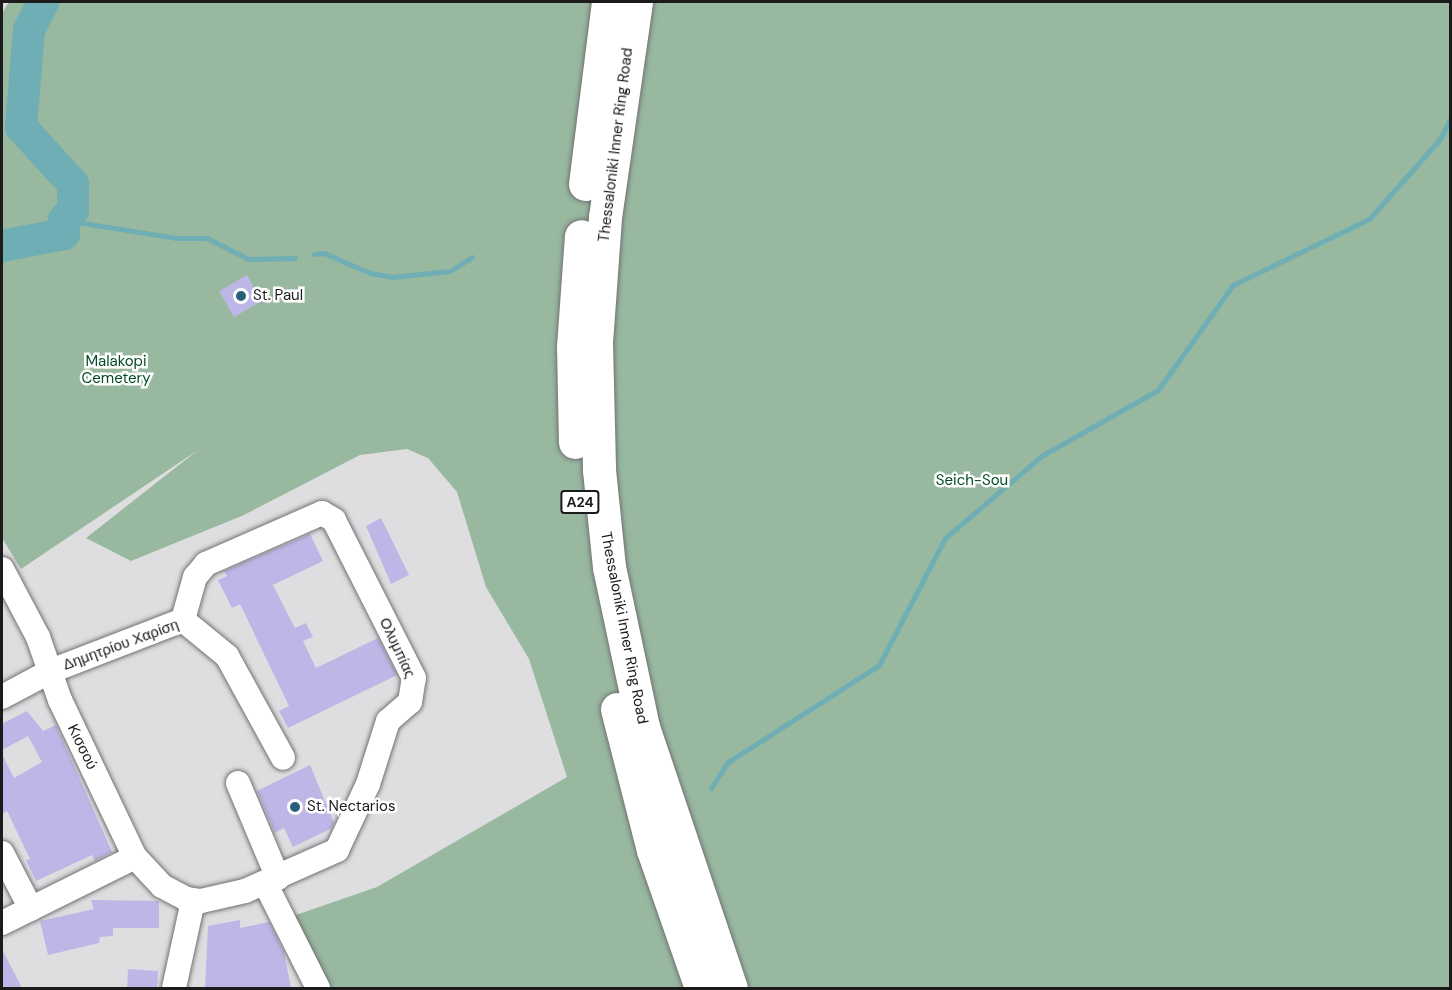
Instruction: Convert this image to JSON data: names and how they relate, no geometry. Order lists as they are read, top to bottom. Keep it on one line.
{"streets":{"highway":["Thessaloniki Inner Ring Road","Α24"],"street":["Δημητρίου Χαρίση","Ολυμπίας","Κισσού"]},"crossings":[["Δημητρίου Χαρίση","Ολυμπίας"],["Δημητρίου Χαρίση","Κισσού"],["Ολυμπίας","Κισσού"]],"parks":["Malakopi Cemetery","Seich-Sou"],"places":["St. Paul","St. Nectarios"]}
